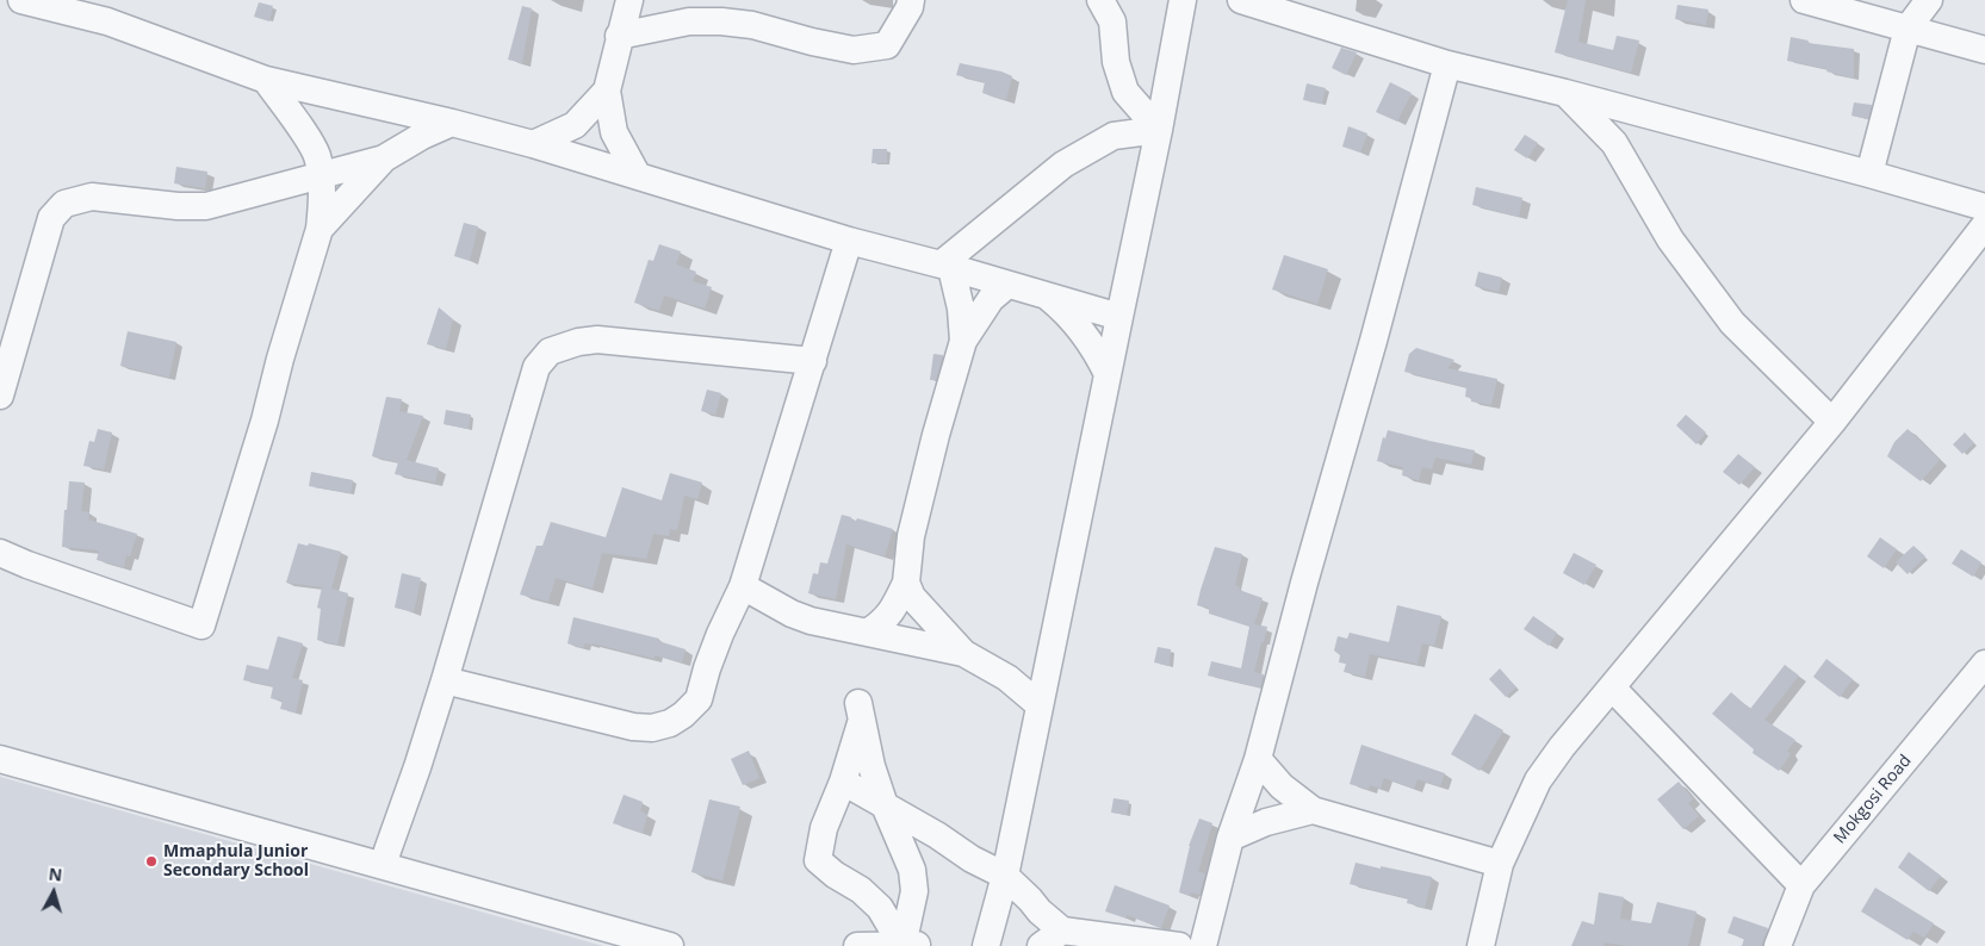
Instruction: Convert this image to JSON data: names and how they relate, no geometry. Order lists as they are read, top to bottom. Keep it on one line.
{"streets":{"street":["Mokgosi Road"]},"places":["Mmaphula Junior Secondary School"],"north":"top"}
